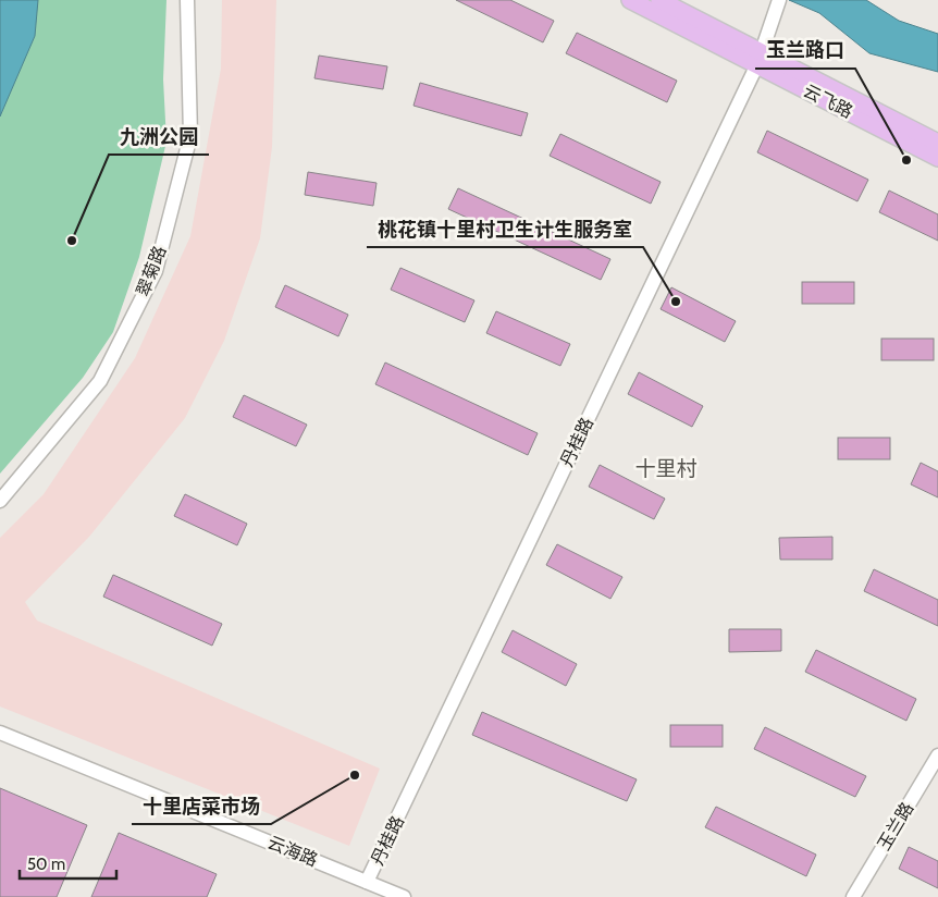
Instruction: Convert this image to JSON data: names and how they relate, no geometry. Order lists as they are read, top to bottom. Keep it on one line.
{"streets":{"main road":["云飞路"],"street":["翠菊路","丹桂路","玉兰路","云海路"]},"crossings":[["云飞路","丹桂路"],["丹桂路","云海路"]],"districts":["十里村"],"places":["玉兰路口","九洲公园","桃花镇十里村卫生计生服务室","十里店菜市场"],"scale_bar":"50 m"}
